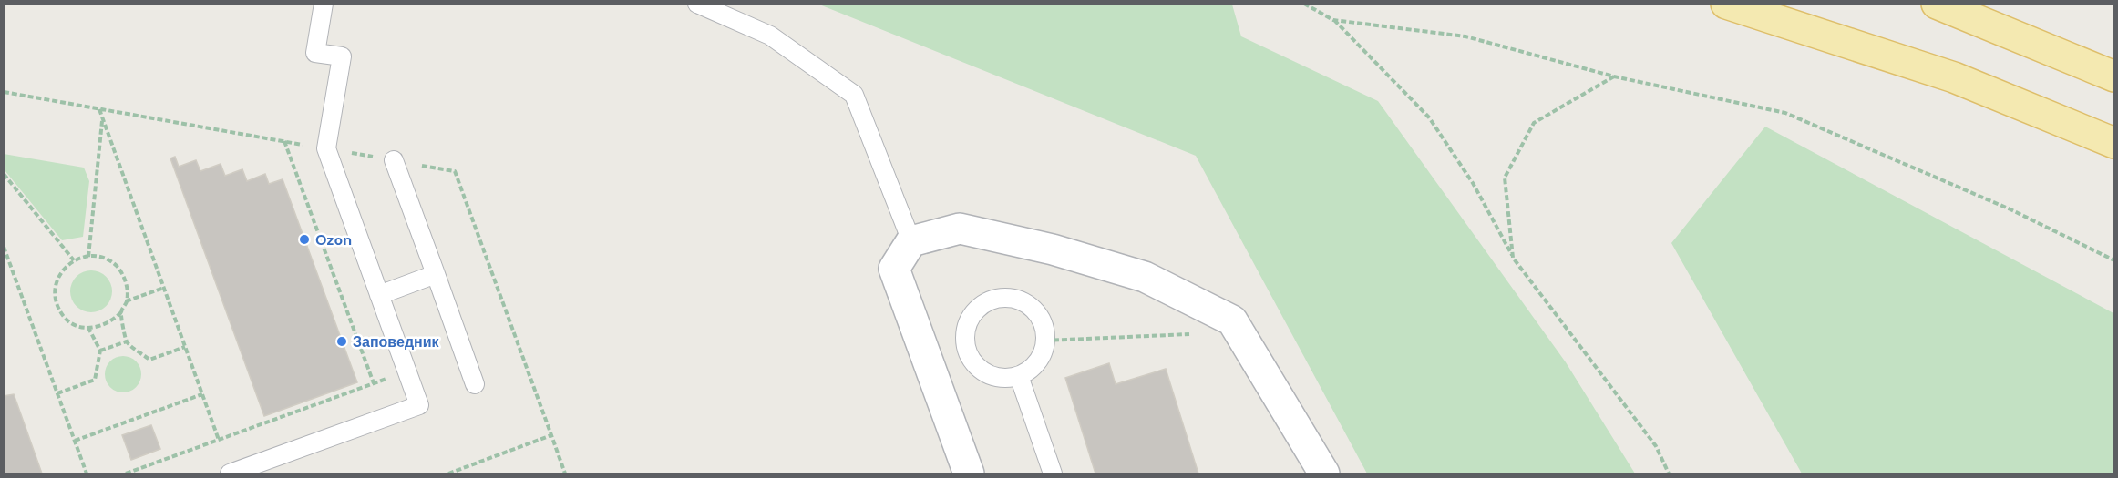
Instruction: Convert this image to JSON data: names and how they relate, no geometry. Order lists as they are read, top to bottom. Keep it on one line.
{"places":["Ozon","Заповедник"]}
